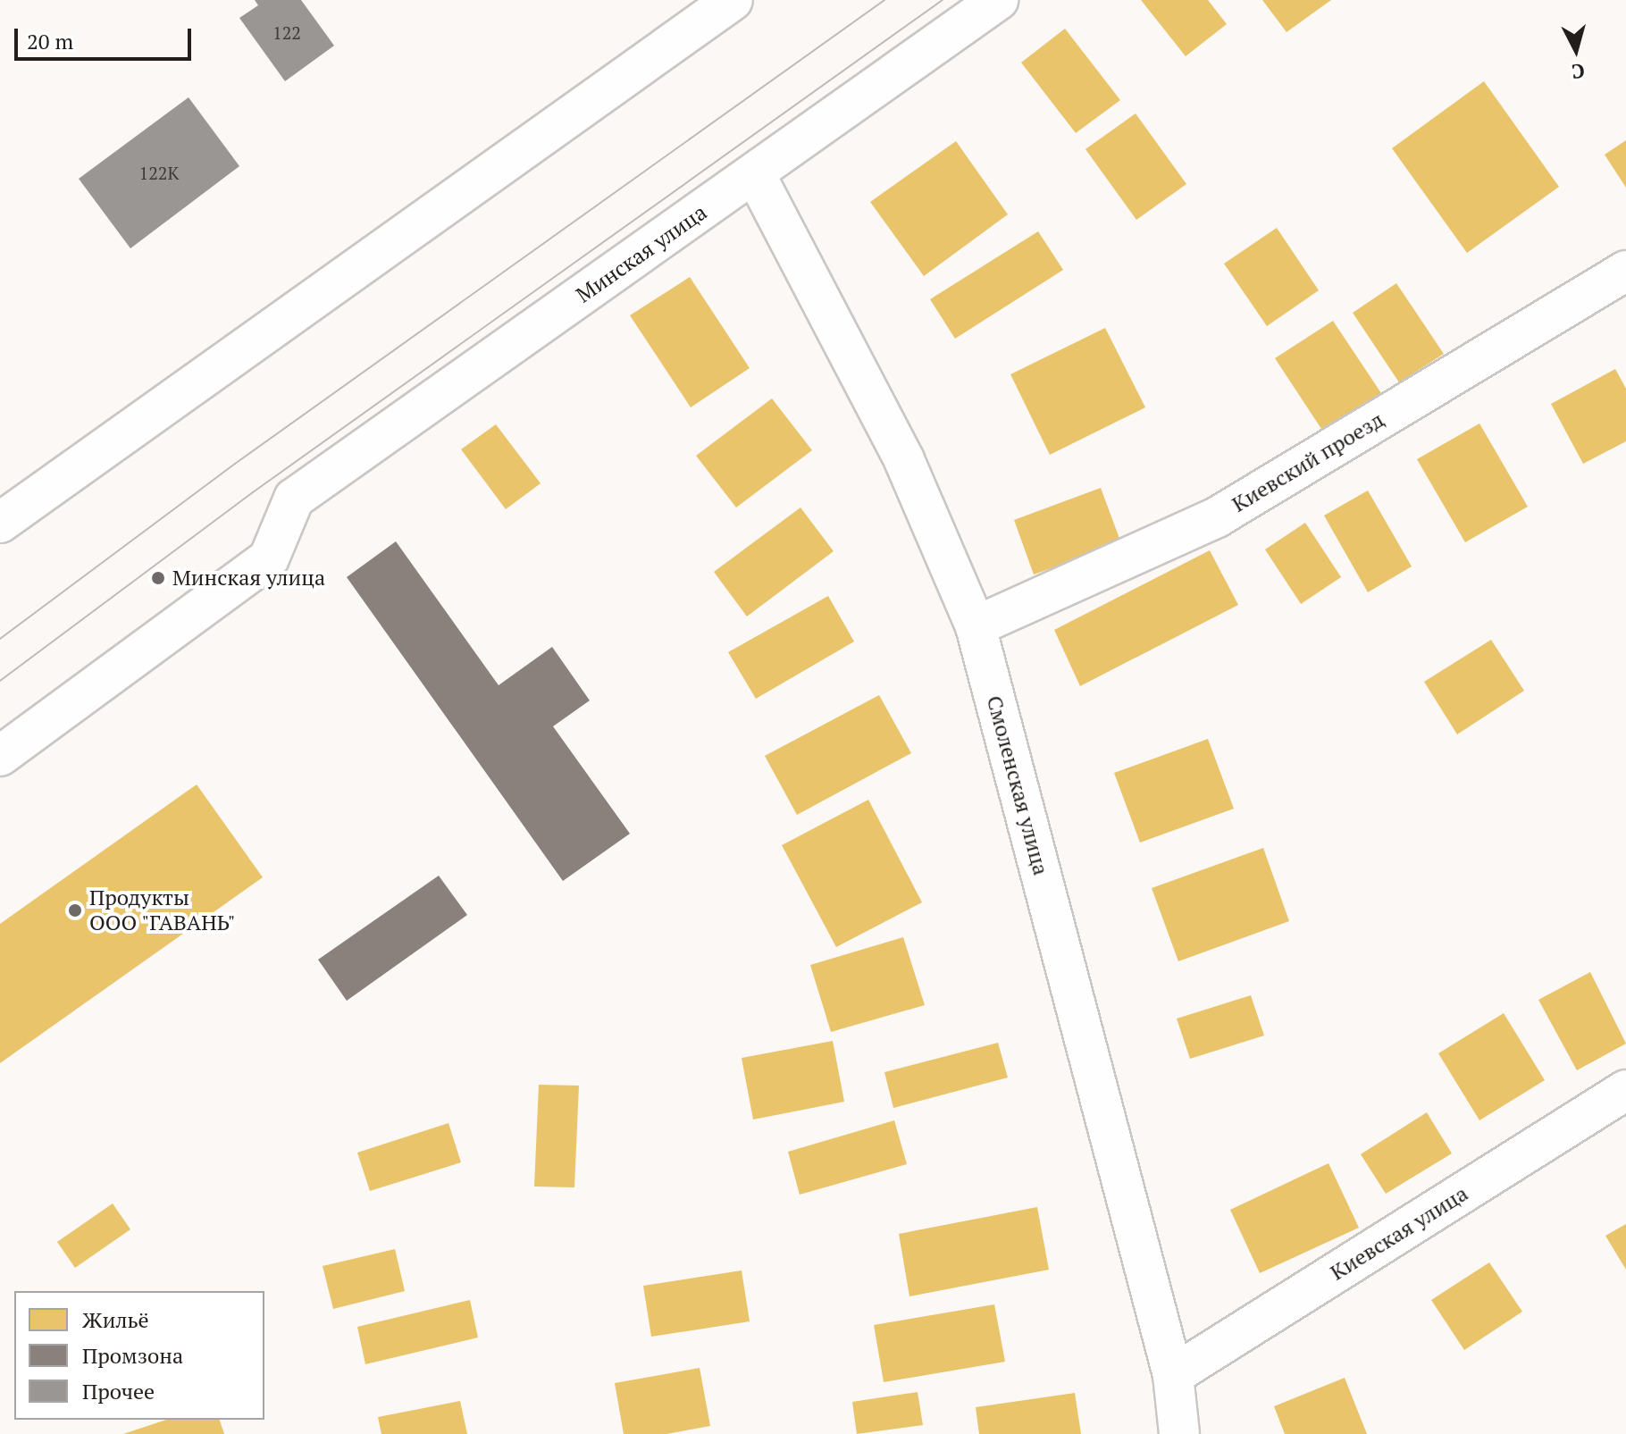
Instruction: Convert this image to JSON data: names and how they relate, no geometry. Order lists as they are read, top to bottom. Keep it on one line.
{"streets":{"street":["Минская улица","Киевский проезд","Смоленская улица","Киевская улица"]},"crossings":[["Минская улица","Смоленская улица"],["Киевский проезд","Смоленская улица"],["Смоленская улица","Киевская улица"]],"places":["Минская улица","Продукты ООО \"ГАВАНЬ\""],"house_numbers":["122","122К"],"legend":["Жильё","Промзона","Прочее"],"scale_bar":"20 m","north":"bottom"}
